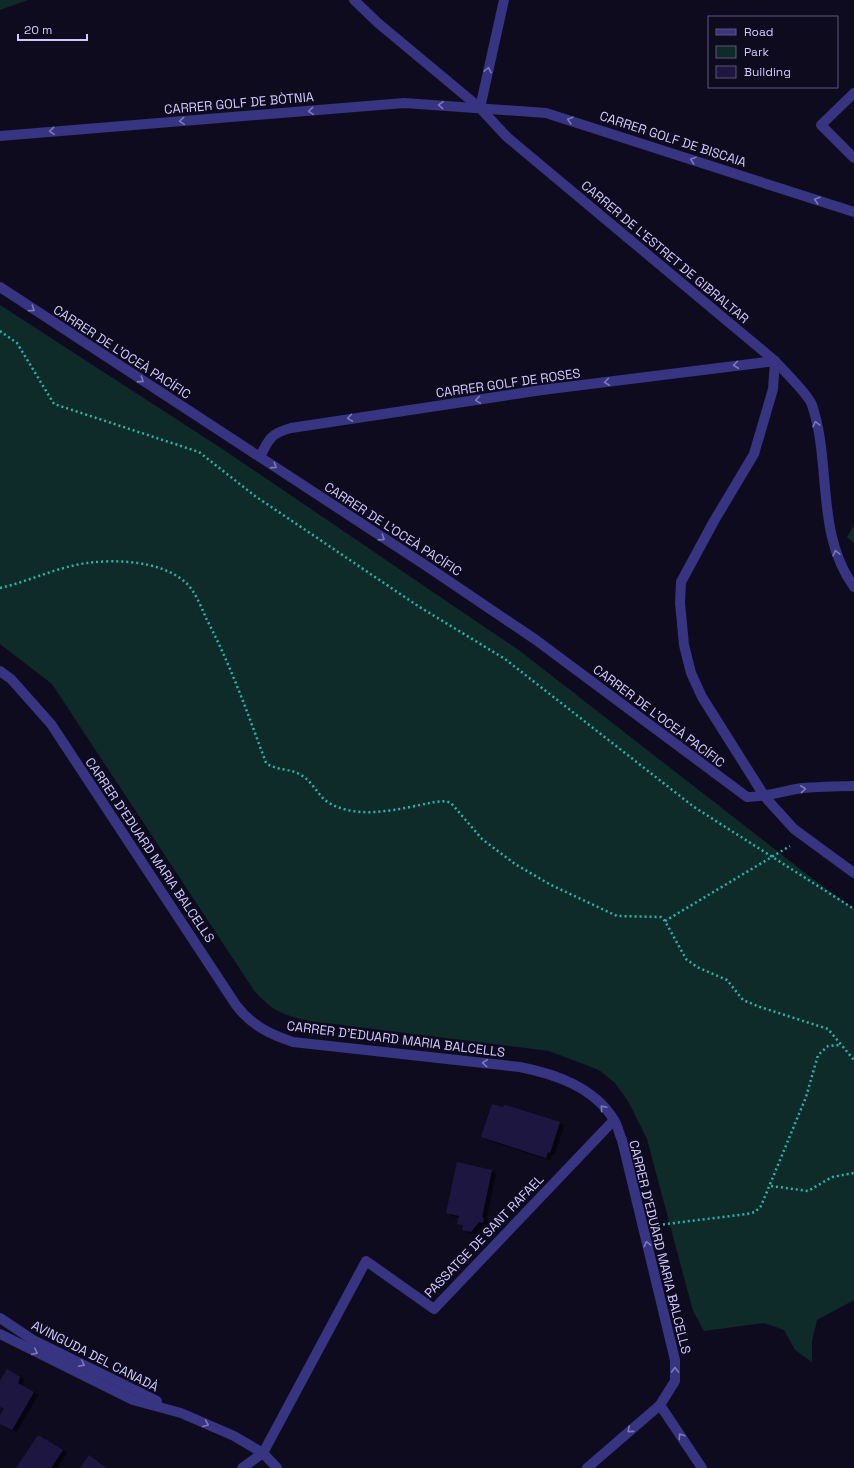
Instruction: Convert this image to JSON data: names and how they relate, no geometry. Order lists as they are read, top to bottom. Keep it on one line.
{"streets":{"street":["CARRER GOLF DE BÒTNIA","CARRER GOLF DE BISCAIA","CARRER DE L'ESTRET DE GIBRALTAR","CARRER DE L'OCEÀ PACÍFIC","CARRER GOLF DE ROSES","CARRER D'EDUARD MARIA BALCELLS","PASSATGE DE SANT RAFAEL","AVINGUDA DEL CANADÀ"]},"crossings":[["CARRER GOLF DE BÒTNIA","CARRER GOLF DE BISCAIA"],["CARRER GOLF DE BÒTNIA","CARRER DE L'ESTRET DE GIBRALTAR"],["CARRER GOLF DE BISCAIA","CARRER DE L'ESTRET DE GIBRALTAR"],["CARRER DE L'ESTRET DE GIBRALTAR","CARRER GOLF DE ROSES"],["CARRER DE L'OCEÀ PACÍFIC","CARRER GOLF DE ROSES"],["CARRER D'EDUARD MARIA BALCELLS","PASSATGE DE SANT RAFAEL"],["PASSATGE DE SANT RAFAEL","AVINGUDA DEL CANADÀ"]],"one_way":["CARRER GOLF DE BÒTNIA","CARRER GOLF DE BISCAIA","CARRER DE L'OCEÀ PACÍFIC","CARRER GOLF DE ROSES","CARRER D'EDUARD MARIA BALCELLS","AVINGUDA DEL CANADÀ"],"legend":["Road","Park","Building"],"scale_bar":"20 m"}
